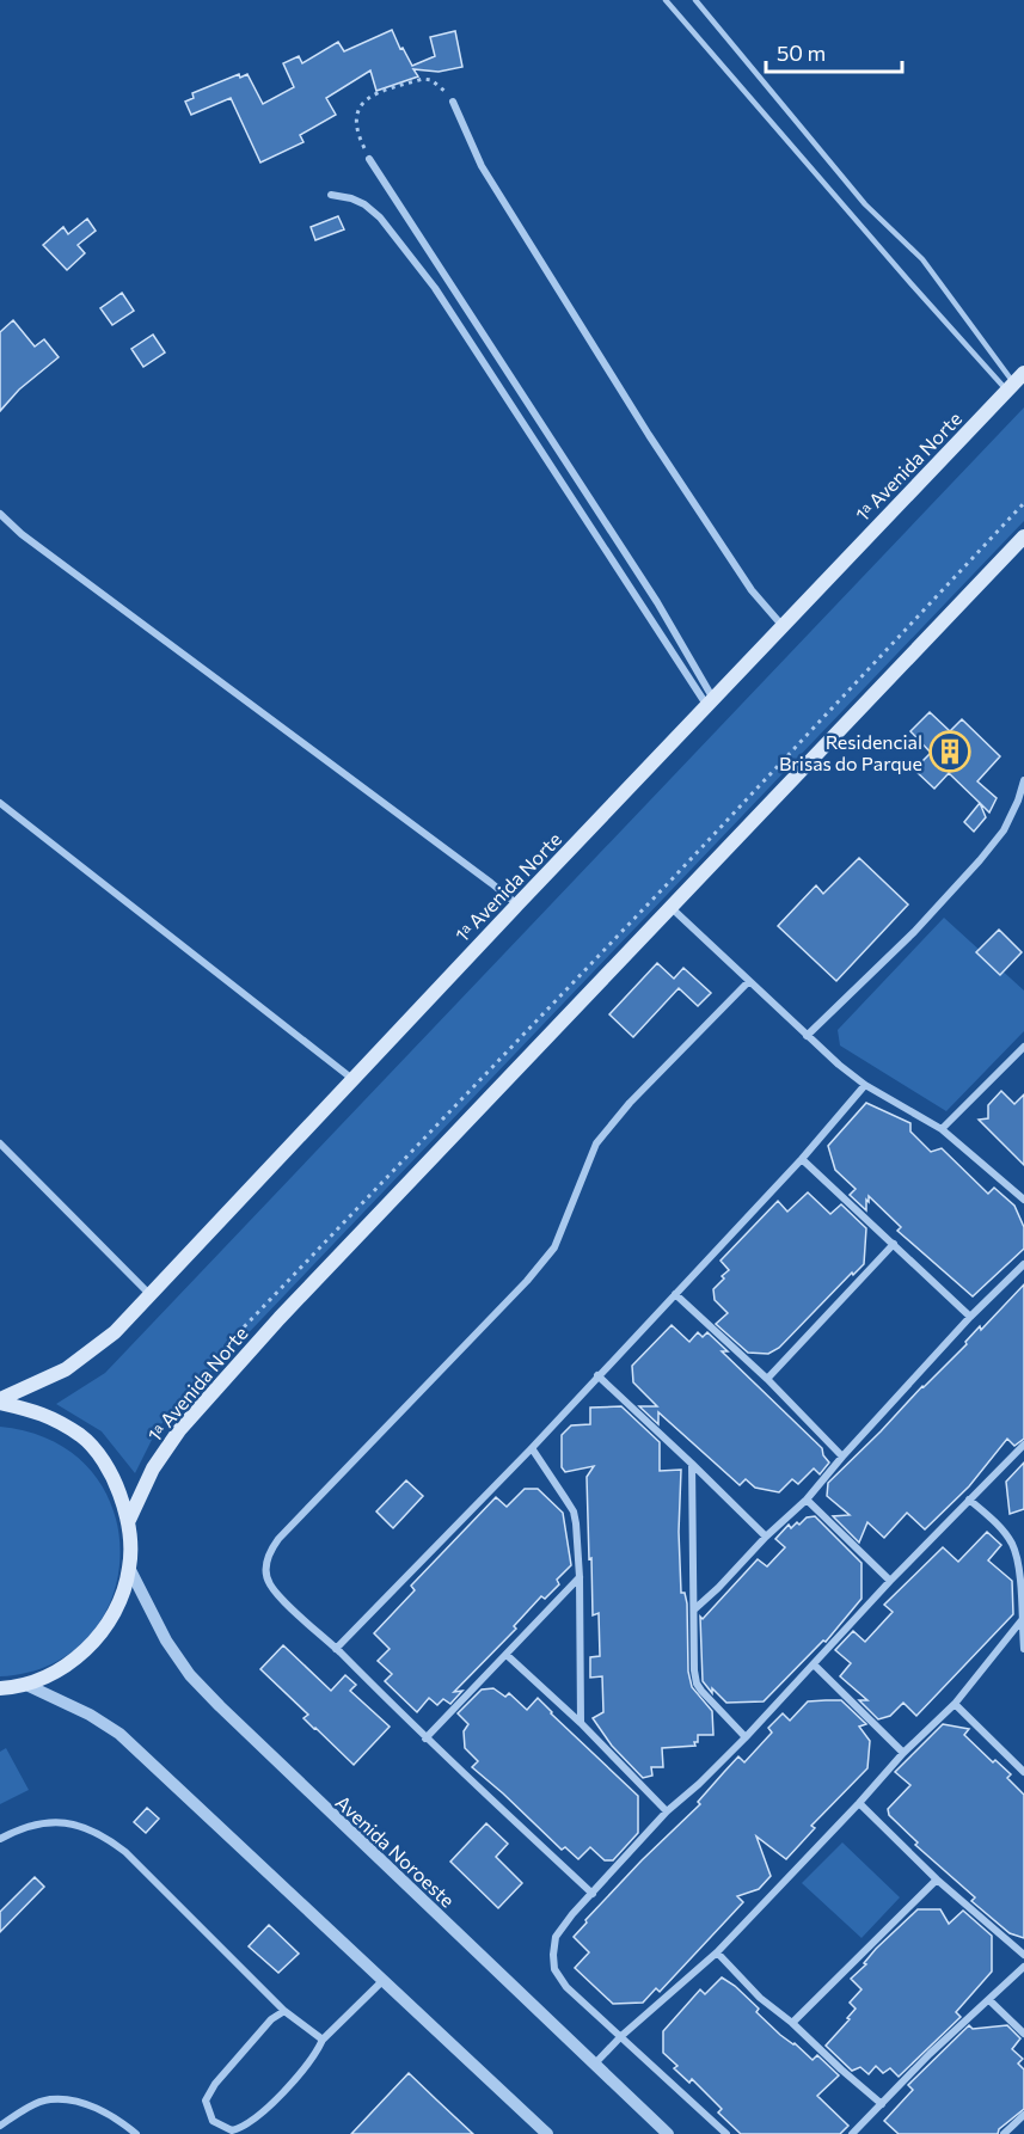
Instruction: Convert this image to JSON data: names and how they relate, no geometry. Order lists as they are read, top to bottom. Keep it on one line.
{"streets":{"main road":["1ᵃ Avenida Norte"],"street":["Avenida Noroeste"]},"places":{"building":["Residencial Brisas do Parque"]},"scale_bar":"50 m"}
